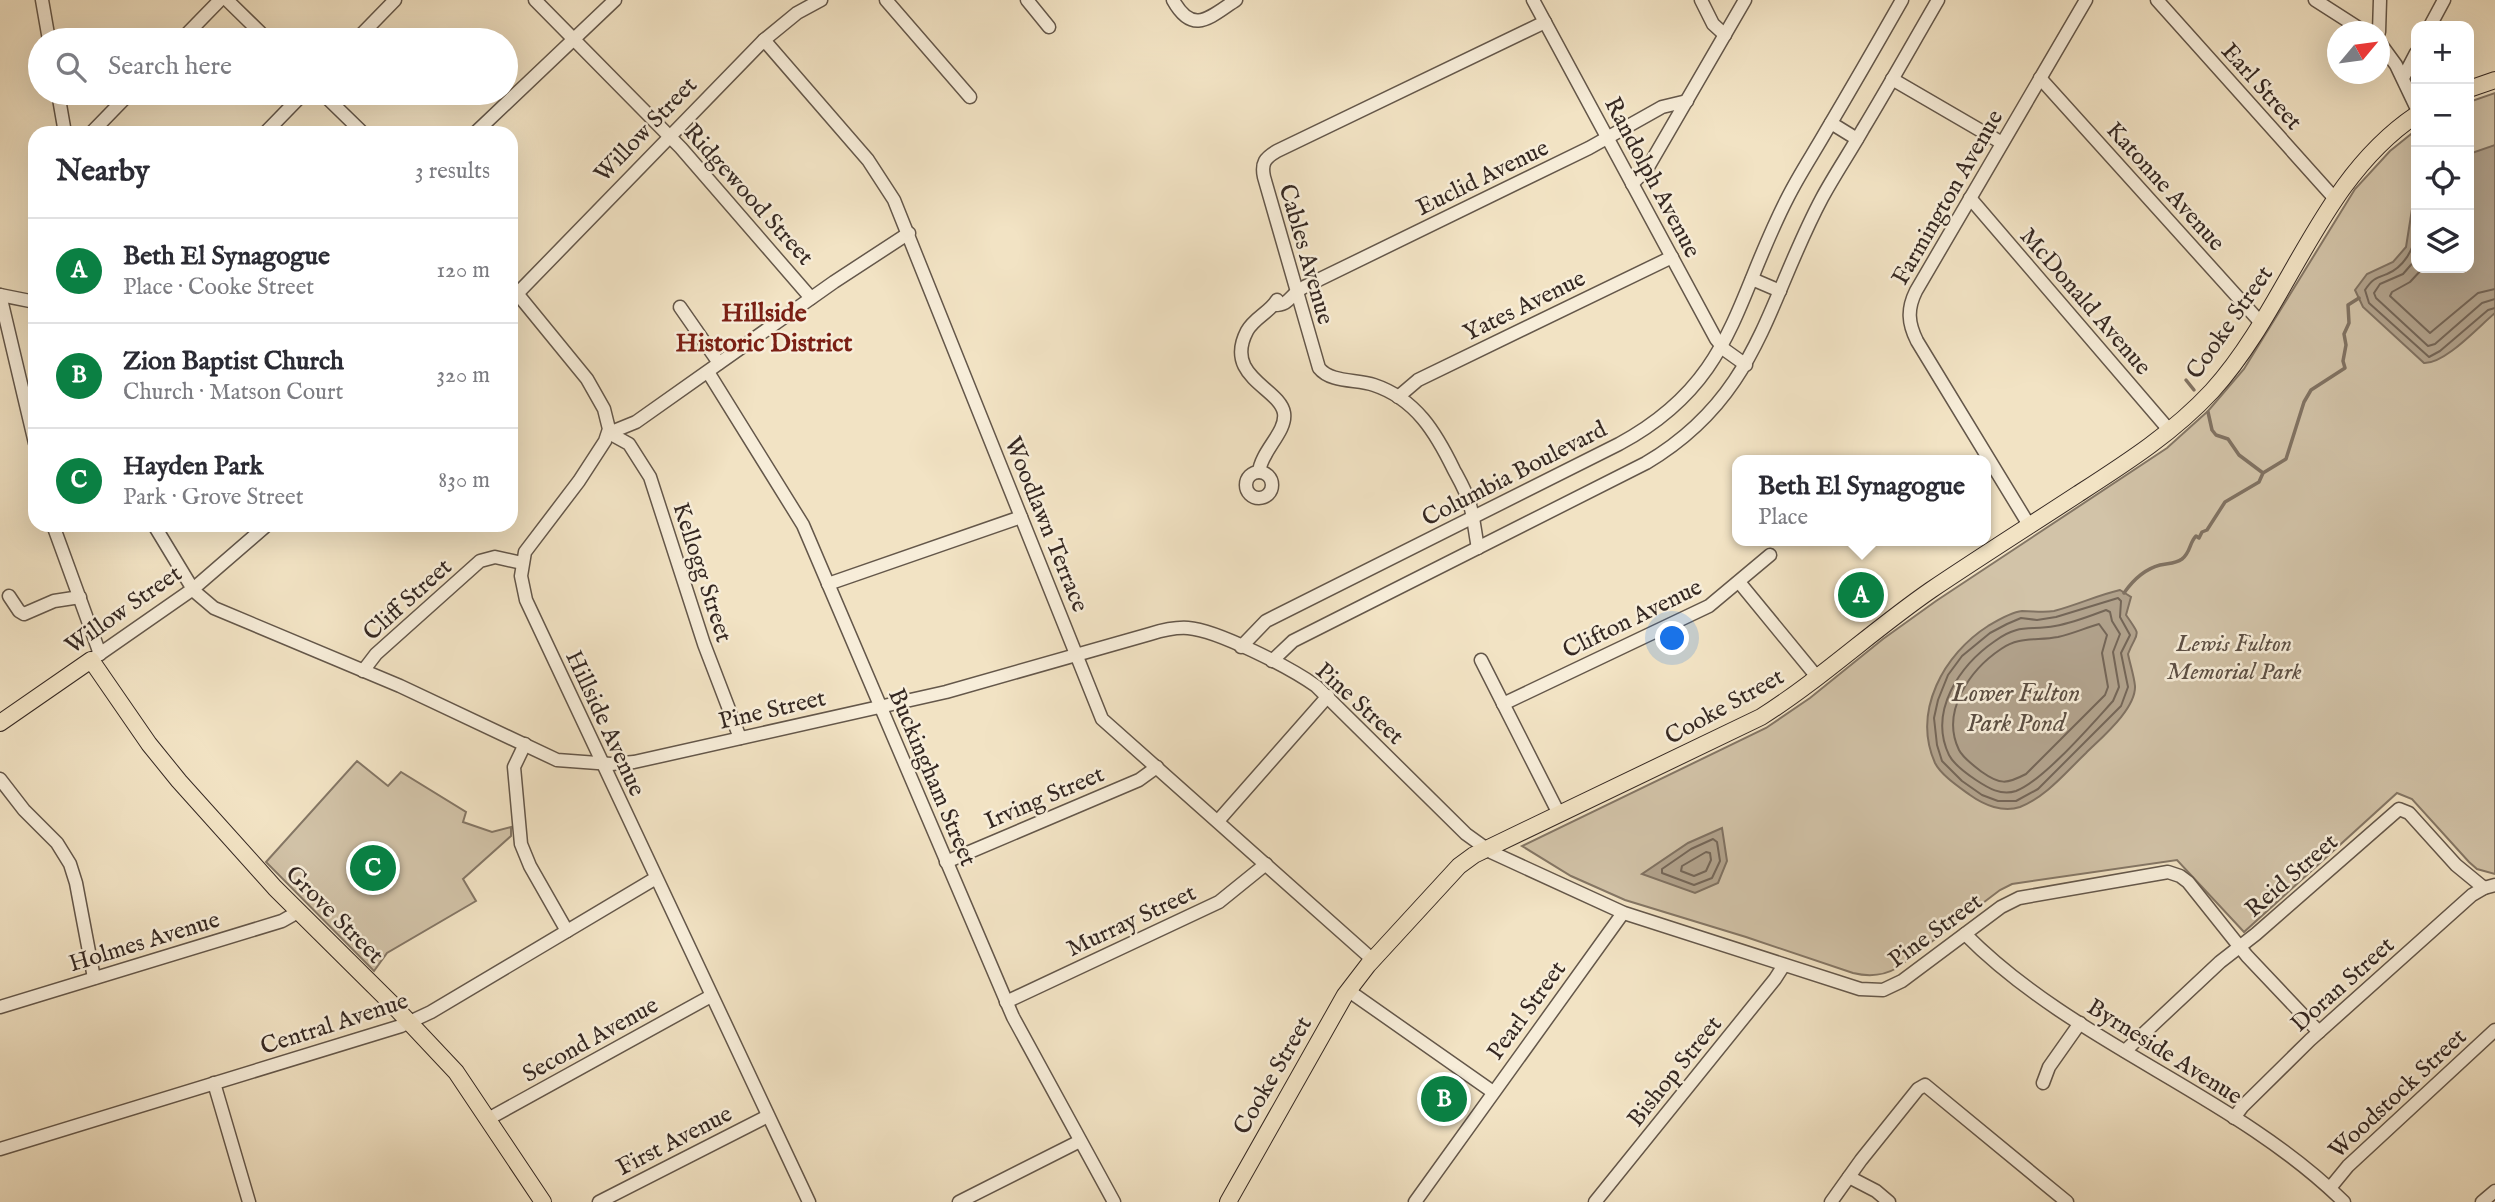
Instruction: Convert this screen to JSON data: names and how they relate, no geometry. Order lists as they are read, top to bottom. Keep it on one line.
{"streets":{"main road":["Willow Street","Cooke Street","Grove Street"],"street":["Earl Street","Euclid Avenue","Randolph Avenue","Katonne Avenue","Ridgewood Street","Farmington Avenue","Cables Avenue","McDonald Avenue","Yates Avenue","Columbia Boulevard","Woodlawn Terrace","Kellogg Street","Cliff Street","Clifton Avenue","Pine Street","Hillside Avenue","Buckingham Street","Irving Street","Reid Street","Murray Street","Holmes Avenue","Doran Street","Pearl Street","Central Avenue","Second Avenue","Byrneside Avenue","Bishop Street","Woodstock Street","First Avenue"]},"crossings":[["Earl Street","Cooke Street"],["Willow Street","Ridgewood Street"],["Willow Street","Woodlawn Terrace"],["Willow Street","Pine Street"],["Willow Street","Grove Street"],["Euclid Avenue","Randolph Avenue"],["Euclid Avenue","Cables Avenue"],["Randolph Avenue","Cables Avenue"],["Randolph Avenue","Yates Avenue"],["Randolph Avenue","Columbia Boulevard"],["Katonne Avenue","Farmington Avenue"],["Katonne Avenue","Cooke Street"],["Farmington Avenue","McDonald Avenue"],["Farmington Avenue","Cooke Street"],["Cables Avenue","Yates Avenue"],["Cables Avenue","Columbia Boulevard"],["McDonald Avenue","Cooke Street"],["Cooke Street","Woodlawn Terrace"],["Cooke Street","Pine Street"],["Columbia Boulevard","Pine Street"],["Woodlawn Terrace","Pine Street"],["Woodlawn Terrace","Irving Street"],["Woodlawn Terrace","Murray Street"],["Kellogg Street","Pine Street"],["Cliff Street","Pine Street"],["Cliff Street","Hillside Avenue"],["Pine Street","Hillside Avenue"],["Pine Street","Buckingham Street"],["Pine Street","Reid Street"],["Pine Street","Doran Street"],["Pine Street","Pearl Street"],["Pine Street","Byrneside Avenue"],["Pine Street","Bishop Street"],["Hillside Avenue","Central Avenue"],["Hillside Avenue","Second Avenue"],["Hillside Avenue","First Avenue"],["Buckingham Street","Irving Street"],["Buckingham Street","Murray Street"],["Reid Street","Doran Street"],["Reid Street","Byrneside Avenue"],["Grove Street","Holmes Avenue"],["Grove Street","Central Avenue"],["Grove Street","Second Avenue"],["Doran Street","Byrneside Avenue"],["Byrneside Avenue","Woodstock Street"]],"districts":["Hillside Historic District"],"water":["Lower Fulton Park Pond"],"parks":["Lewis Fulton Memorial Park"],"north":"top right","page":{"map_buttons":["+","−"],"search":"Search here","heading":["Nearby","3 results"],"list":[{"mark":"A","name":"Beth El Synagogue","note":"Place · Cooke Street","value":"120 m"},{"mark":"B","name":"Zion Baptist Church","note":"Church · Matson Court","value":"320 m"},{"mark":"C","name":"Hayden Park","note":"Park · Grove Street","value":"830 m"}],"popup":["Beth El Synagogue","Place"],"pins":["A","C","B"]}}
